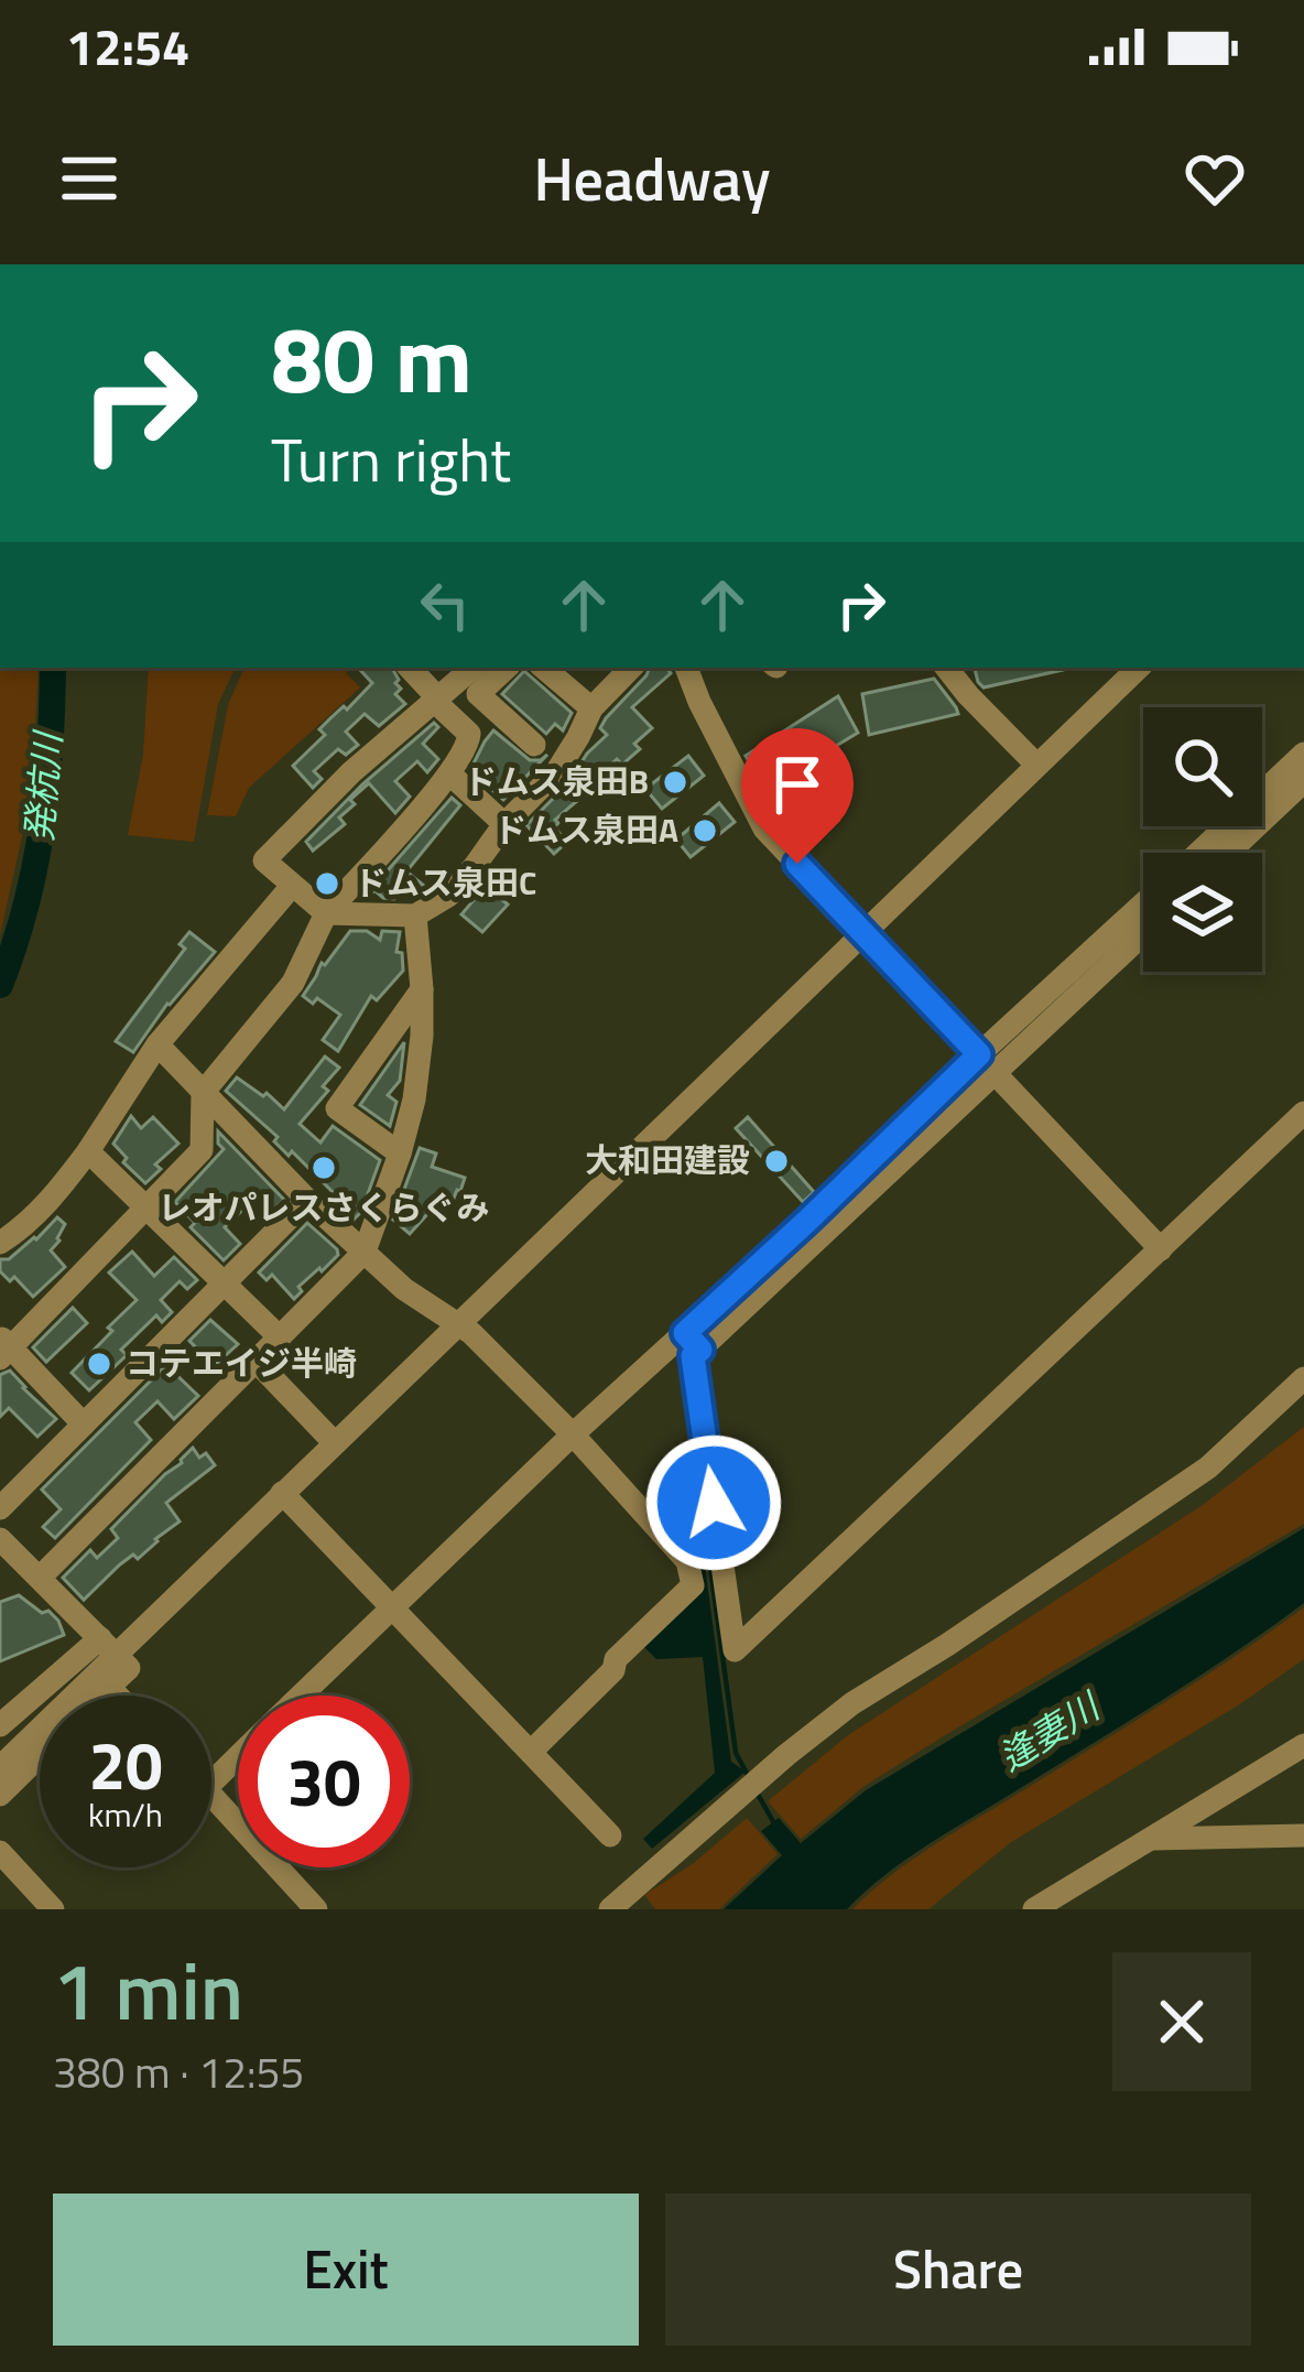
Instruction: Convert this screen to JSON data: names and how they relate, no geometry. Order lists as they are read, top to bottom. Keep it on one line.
{"water":["発杭川","逢妻川"],"places":["ドムス泉田B","ドムス泉田A","ドムス泉田C","大和田建設","レオパレスさくらぐみ","コテエイジ半崎"],"page":{"status":"12:54","header":"Headway","turn":["80 m","Turn right"],"speed":"20 km/h","limit":"30","heading":["1 min","380 m · 12:55"],"buttons":["Exit","Share"]}}
